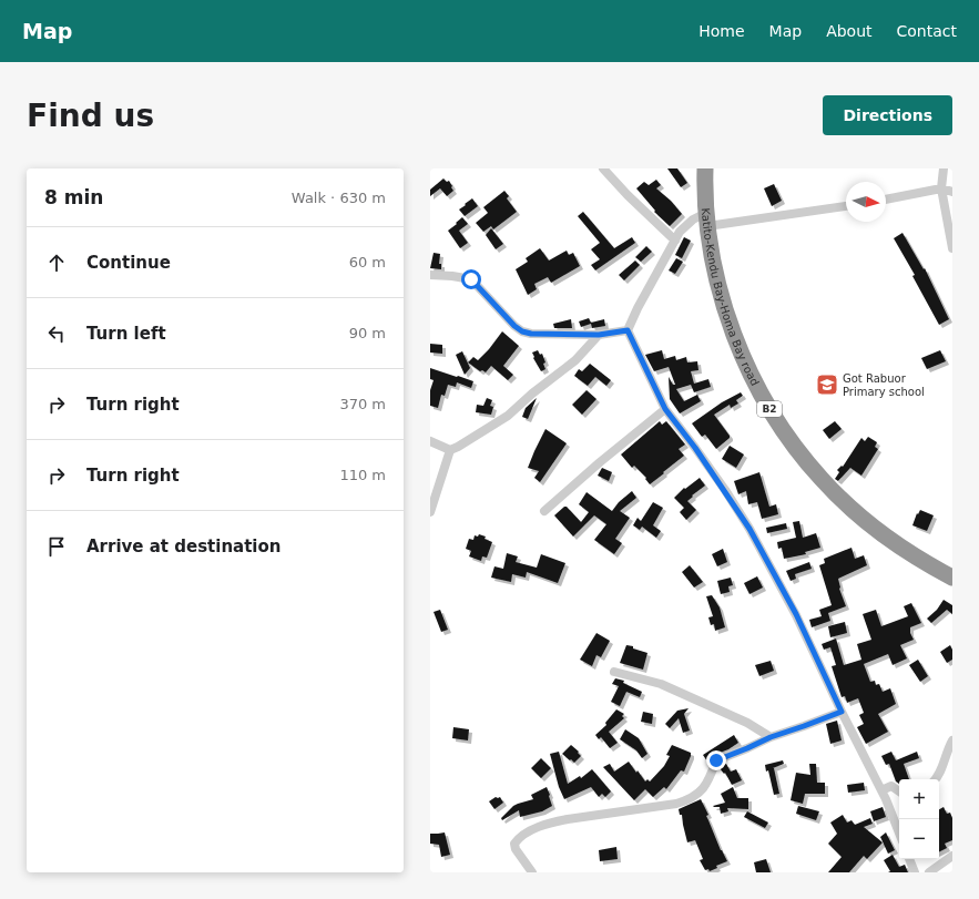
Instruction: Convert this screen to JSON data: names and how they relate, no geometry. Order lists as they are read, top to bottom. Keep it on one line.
{"streets":{"highway":["Katito-Kendu Bay-Homa Bay road","B2"]},"places":{"school or university":["Got Rabuor Primary school"]},"north":"right","page":{"header":"Map","nav":["Home","Map","About","Contact"],"buttons":"Directions","title":"Find us","heading":["8 min","Walk · 630 m"],"list":[["Continue","60 m"],["Turn left","90 m"],["Turn right","370 m"],["Turn right","110 m"],"Arrive at destination"],"map_buttons":["+","−"]}}
